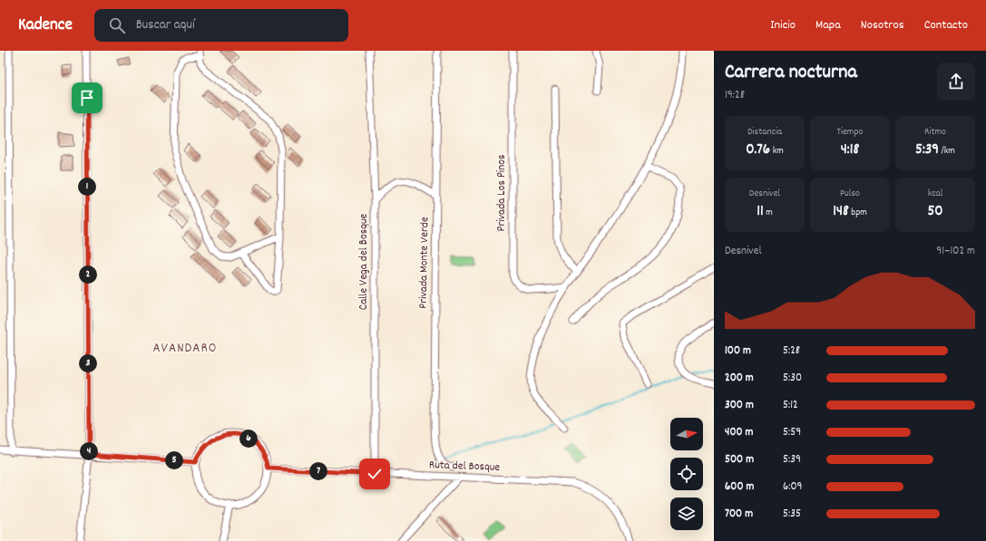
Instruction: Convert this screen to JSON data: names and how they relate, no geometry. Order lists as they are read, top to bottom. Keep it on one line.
{"streets":{"street":["Privada Los Pinos","Calle Vega del Bosque","Privada Monte Verde","Ruta del Bosque"]},"crossings":[["Calle Vega del Bosque","Ruta del Bosque"]],"districts":["AVANDARO"],"north":"right","page":{"header":"Kadence","search":"Buscar aquí","nav":["Inicio","Mapa","Nosotros","Contacto"],"heading":["Carrera nocturna","19:28"],"stats":[["Distancia","0.76 km"],["Tiempo","4:18"],["Ritmo","5:39 /km"],["Desnivel","11 m"],["Pulso","148 bpm"],["kcal","50"]],"pins":["1","2","3","6","4","5","7"],"chart":["Desnivel","91–102 m"],"list":[{"name":"100 m","note":"5:28"},{"name":"200 m","note":"5:30"},{"name":"300 m","note":"5:12"},{"name":"400 m","note":"5:59"},{"name":"500 m","note":"5:39"},{"name":"600 m","note":"6:09"},{"name":"700 m","note":"5:35"}]}}
